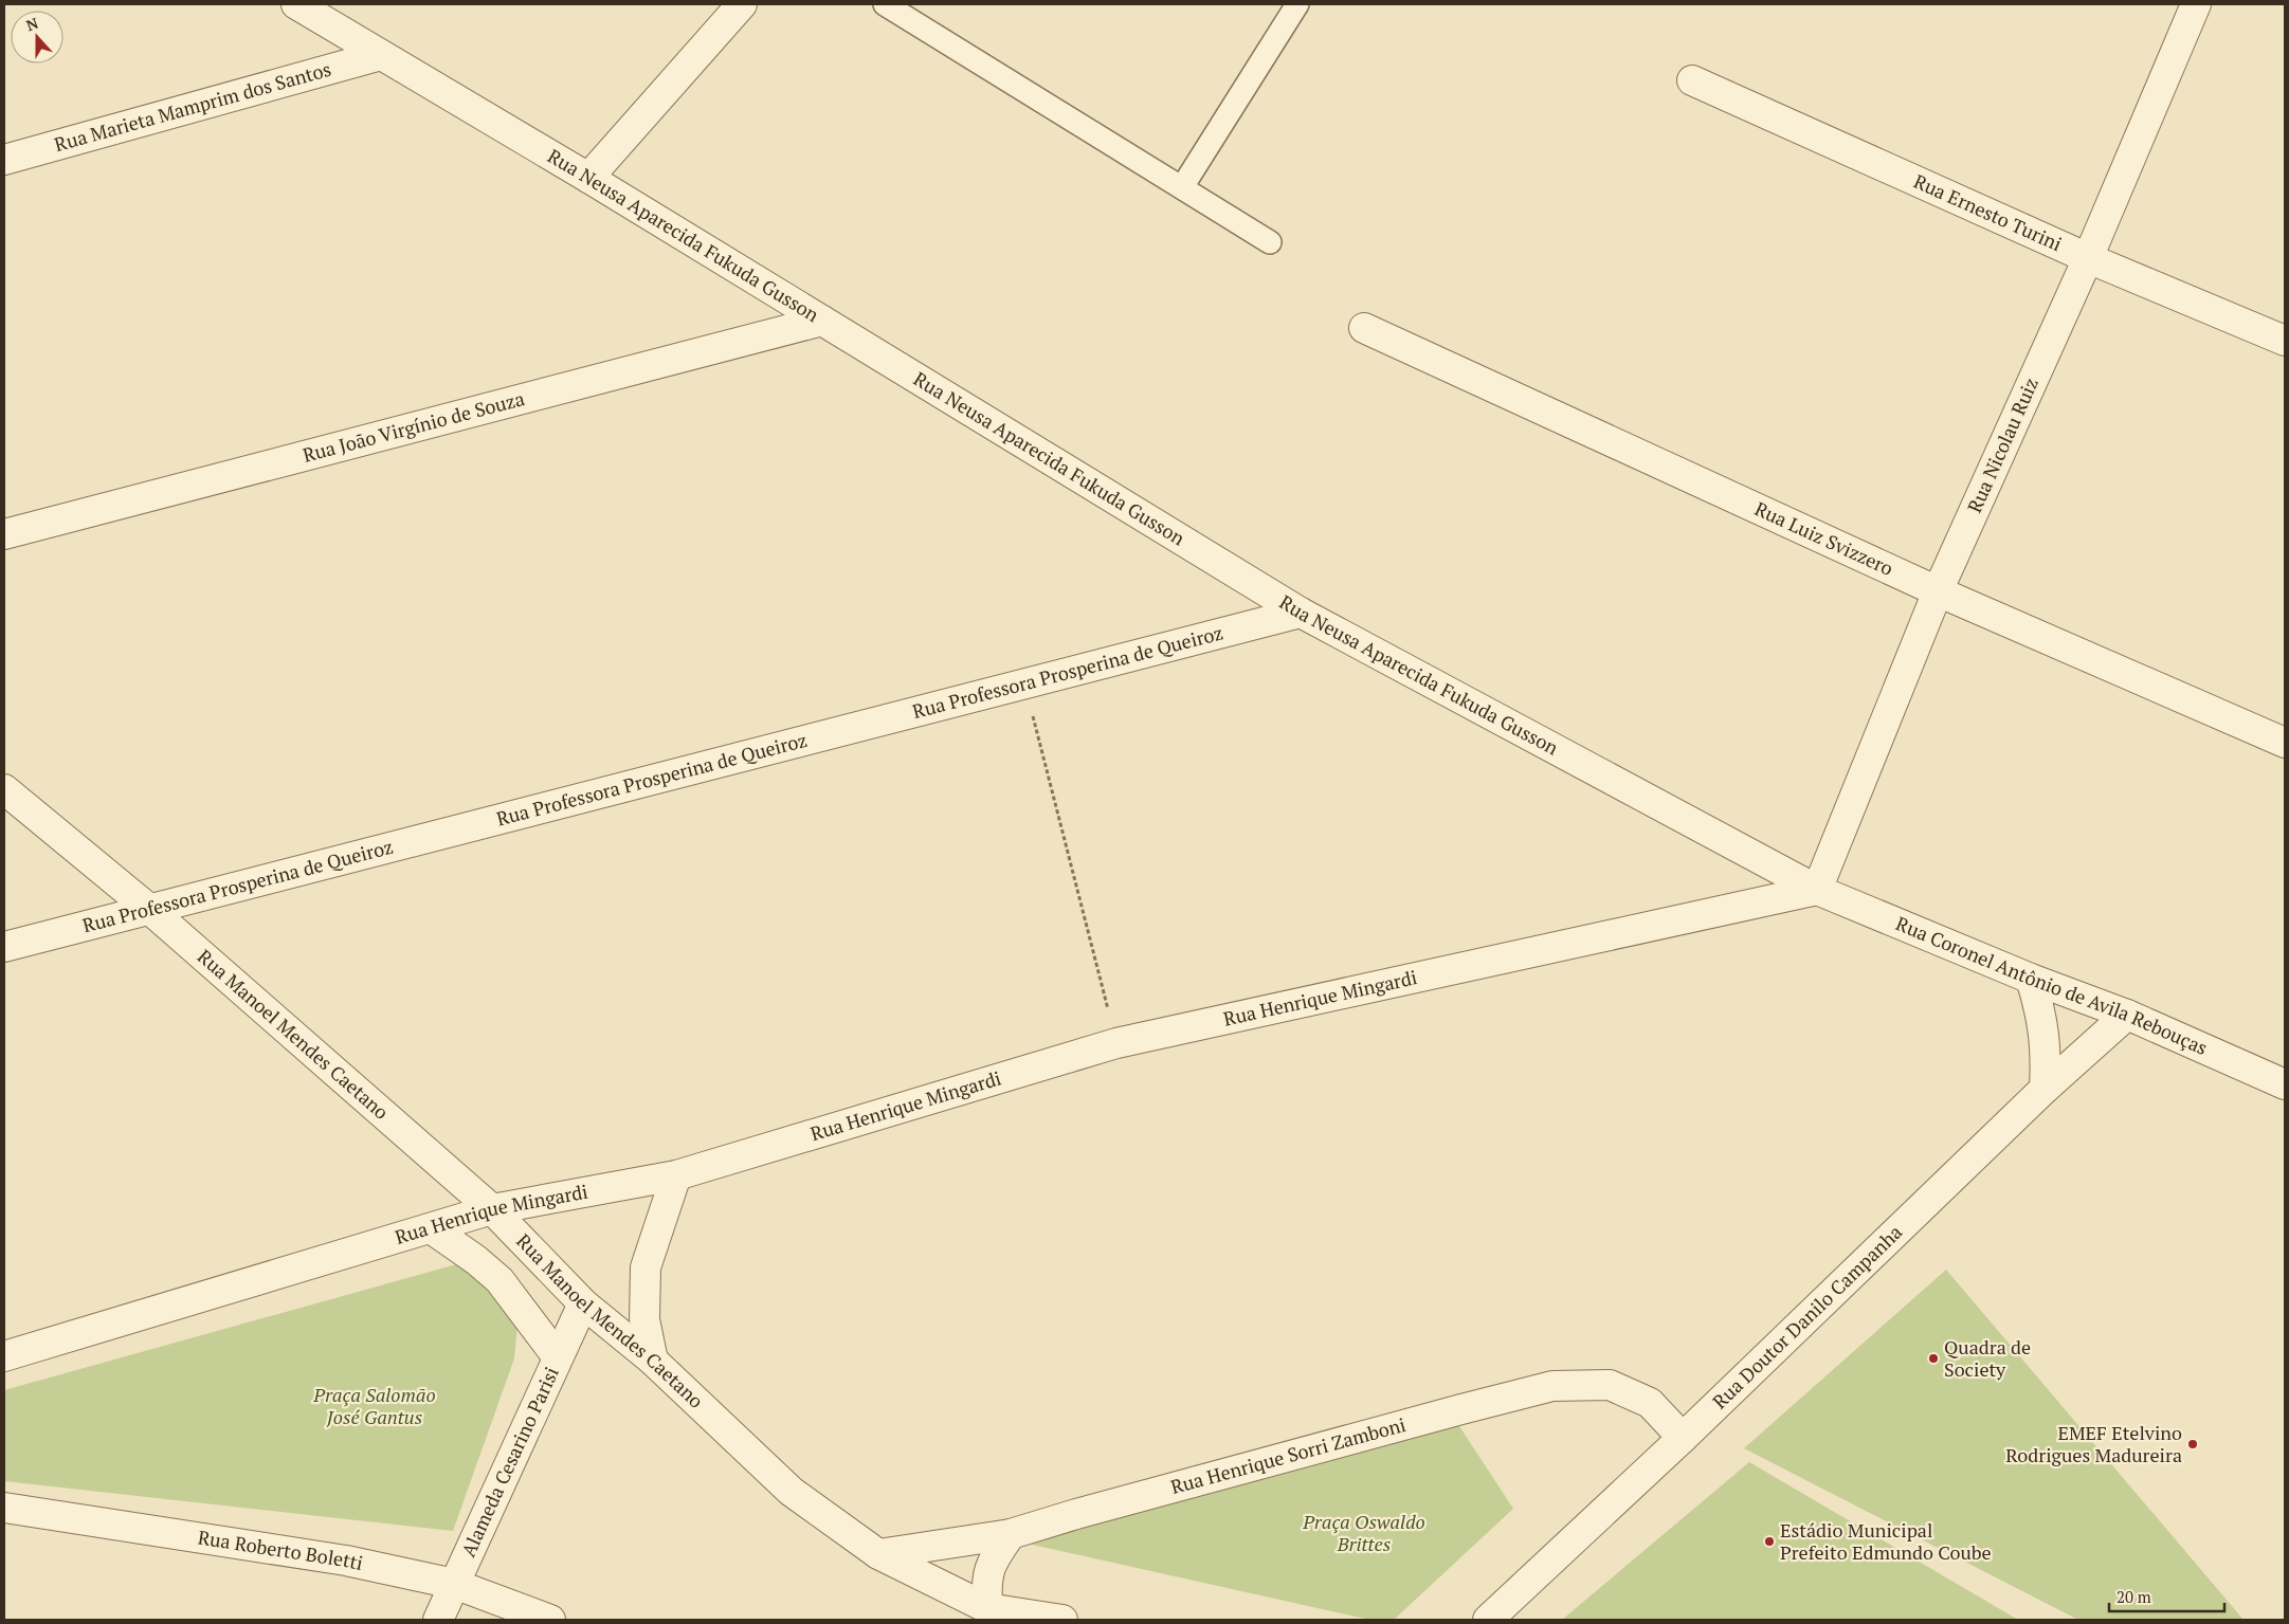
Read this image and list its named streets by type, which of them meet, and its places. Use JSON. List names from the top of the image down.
{
  "streets": {
    "street": [
      "Rua Marieta Mamprim dos Santos",
      "Rua Ernesto Turini",
      "Rua Neusa Aparecida Fukuda Gusson",
      "Rua João Virgínio de Souza",
      "Rua Nicolau Ruiz",
      "Rua Luiz Svizzero",
      "Rua Professora Prosperina de Queiroz",
      "Rua Coronel Antônio de Avila Rebouças",
      "Rua Henrique Mingardi",
      "Rua Manoel Mendes Caetano",
      "Rua Doutor Danilo Campanha",
      "Rua Henrique Sorri Zamboni",
      "Alameda Cesarino Parisi",
      "Rua Roberto Boletti"
    ]
  },
  "crossings": [
    ["Rua Marieta Mamprim dos Santos", "Rua Neusa Aparecida Fukuda Gusson"],
    ["Rua Ernesto Turini", "Rua Nicolau Ruiz"],
    ["Rua Neusa Aparecida Fukuda Gusson", "Rua João Virgínio de Souza"],
    ["Rua Neusa Aparecida Fukuda Gusson", "Rua Nicolau Ruiz"],
    ["Rua Neusa Aparecida Fukuda Gusson", "Rua Professora Prosperina de Queiroz"],
    ["Rua Neusa Aparecida Fukuda Gusson", "Rua Coronel Antônio de Avila Rebouças"],
    ["Rua Neusa Aparecida Fukuda Gusson", "Rua Henrique Mingardi"],
    ["Rua Nicolau Ruiz", "Rua Luiz Svizzero"],
    ["Rua Nicolau Ruiz", "Rua Coronel Antônio de Avila Rebouças"],
    ["Rua Nicolau Ruiz", "Rua Henrique Mingardi"],
    ["Rua Professora Prosperina de Queiroz", "Rua Manoel Mendes Caetano"],
    ["Rua Coronel Antônio de Avila Rebouças", "Rua Henrique Mingardi"],
    ["Rua Coronel Antônio de Avila Rebouças", "Rua Doutor Danilo Campanha"],
    ["Rua Henrique Mingardi", "Rua Manoel Mendes Caetano"],
    ["Rua Manoel Mendes Caetano", "Rua Henrique Sorri Zamboni"],
    ["Rua Manoel Mendes Caetano", "Alameda Cesarino Parisi"],
    ["Rua Doutor Danilo Campanha", "Rua Henrique Sorri Zamboni"],
    ["Alameda Cesarino Parisi", "Rua Roberto Boletti"]
  ],
  "parks": ["Praça Salomão José Gantus", "Praça Oswaldo Brittes"],
  "places": ["Quadra de Society", "EMEF Etelvino Rodrigues Madureira", "Estádio Municipal Prefeito Edmundo Coube"],
  "scale_bar": "20 m",
  "north": "top"
}
